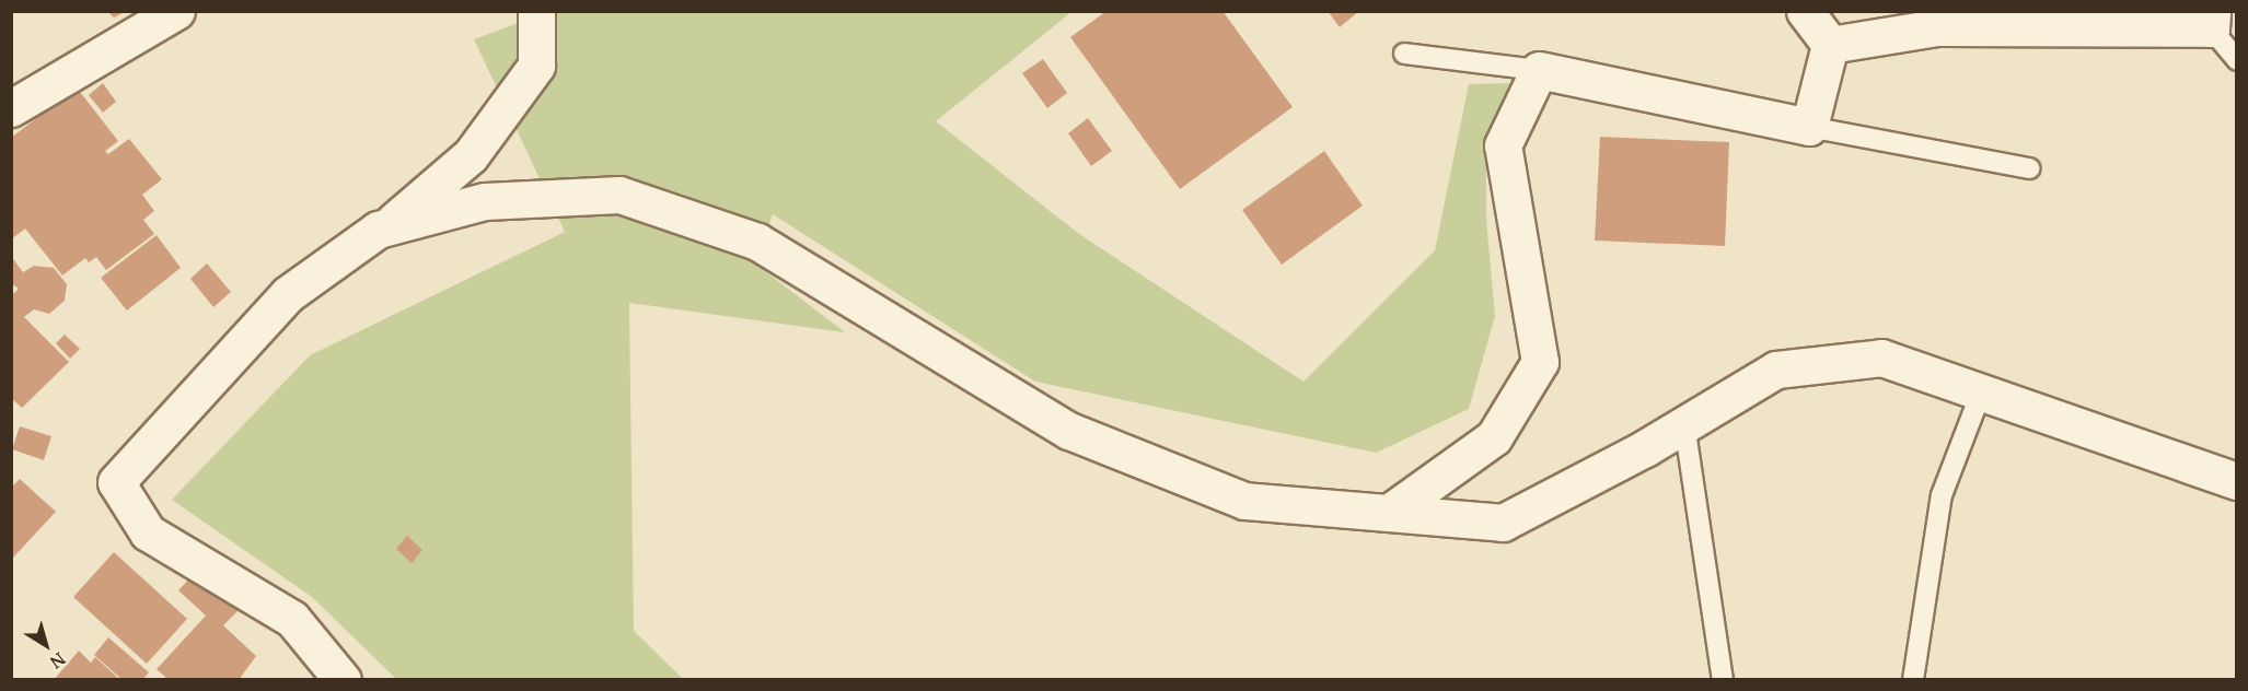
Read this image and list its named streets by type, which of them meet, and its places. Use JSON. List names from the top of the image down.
{
  "north": "bottom right"
}
